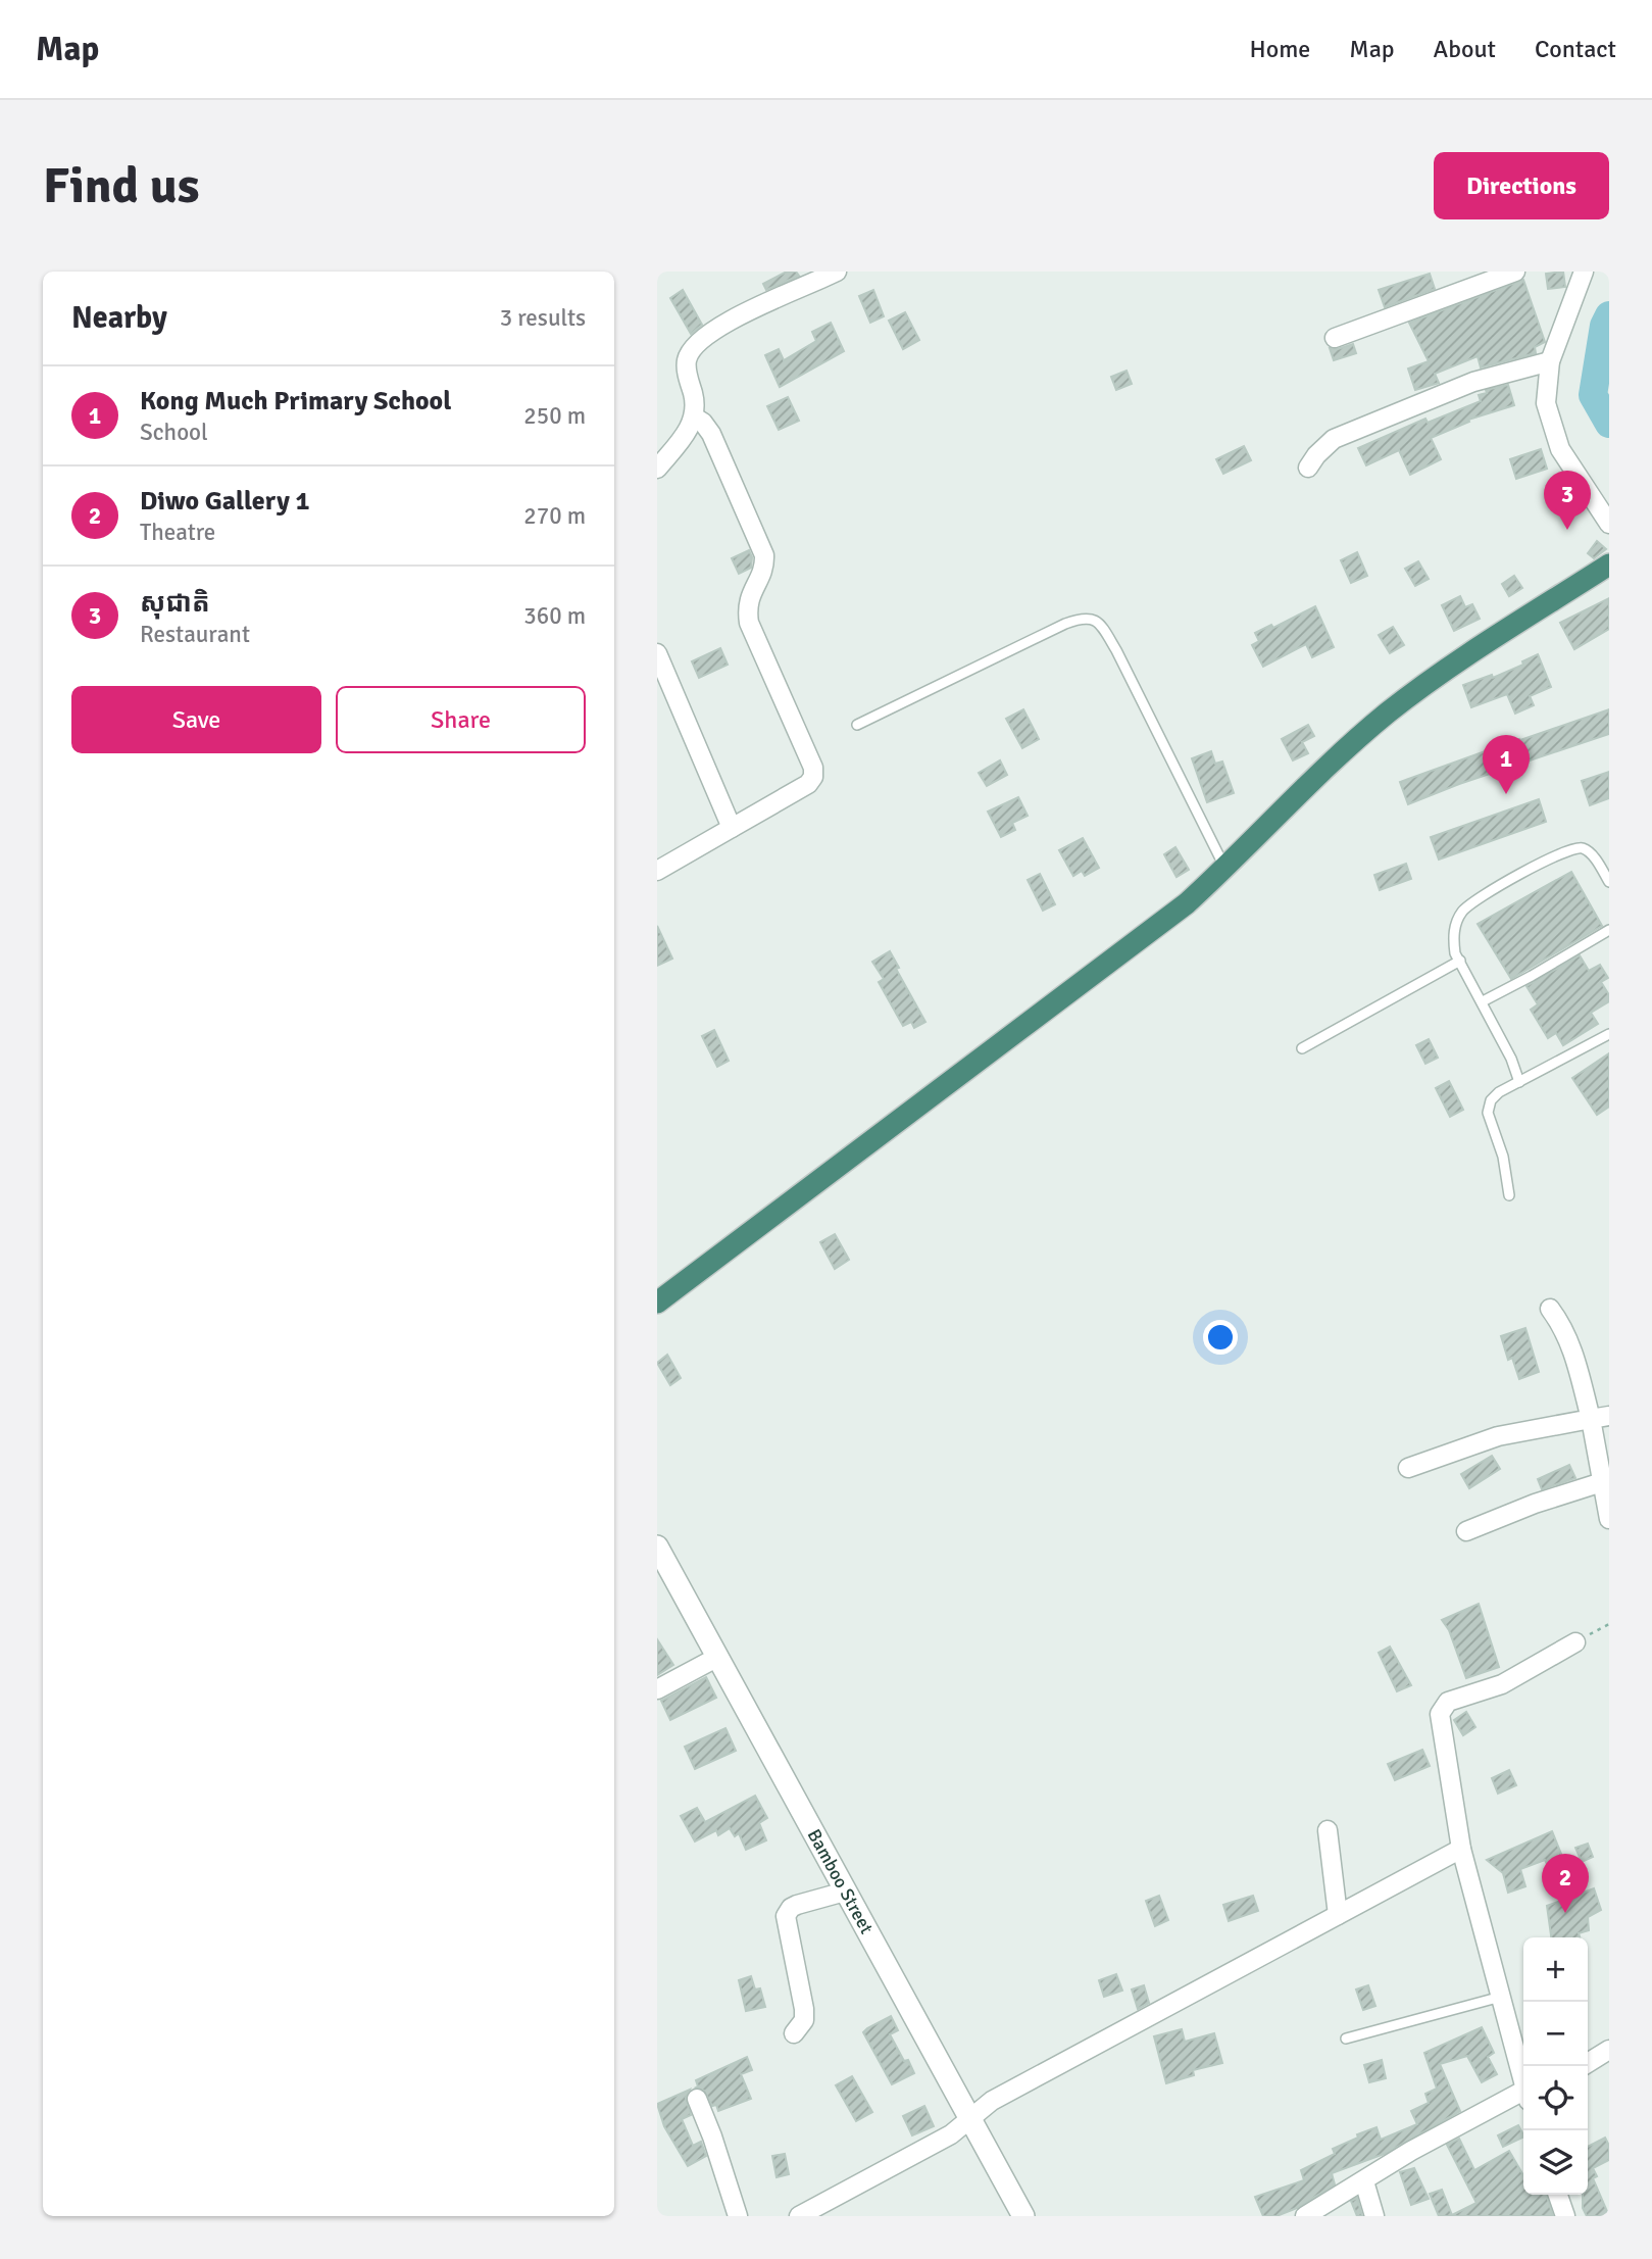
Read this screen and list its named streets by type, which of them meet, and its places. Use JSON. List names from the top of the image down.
{
  "streets": {
    "street": ["Bamboo Street"]
  },
  "page": {
    "header": "Map",
    "nav": [
      "Home",
      "Map",
      "About",
      "Contact"
    ],
    "buttons": [
      "Directions",
      ["Save", "Share"]
    ],
    "title": "Find us",
    "heading": ["Nearby", "3 results"],
    "list": [
      {
        "mark": "1",
        "name": "Kong Much Primary School",
        "note": "School",
        "value": "250 m"
      },
      {
        "mark": "2",
        "name": "Diwo Gallery 1",
        "note": "Theatre",
        "value": "270 m"
      },
      {
        "mark": "3",
        "name": "សុជាតិ",
        "note": "Restaurant",
        "value": "360 m"
      }
    ],
    "pins": ["3", "1", "2"],
    "map_buttons": ["+", "−"]
  }
}
